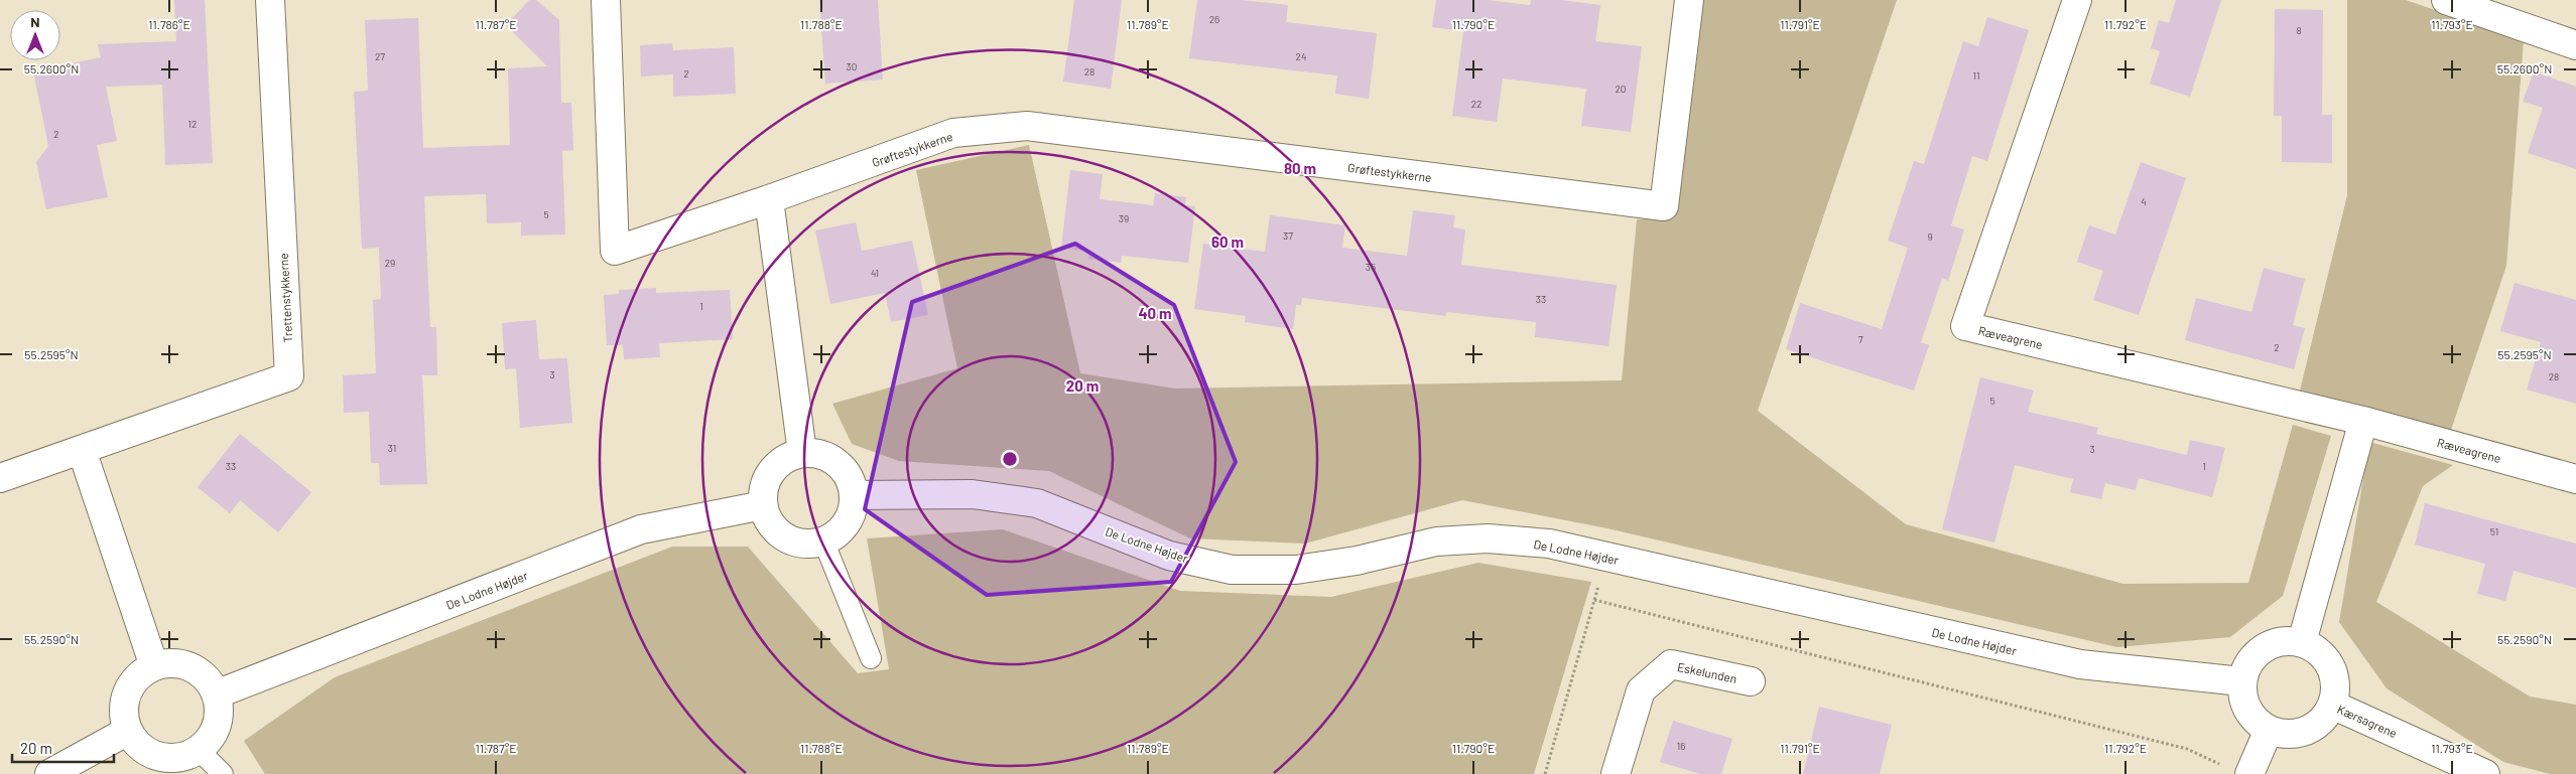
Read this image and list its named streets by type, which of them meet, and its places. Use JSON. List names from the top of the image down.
{
  "streets": {
    "street": [
      "Grøftestykkerne",
      "Trettenstykkerne",
      "Ræveagrene",
      "De Lodne Højder",
      "Eskelunden",
      "Kærsagrene"
    ]
  },
  "crossings": [
    ["De Lodne Højder", "Kærsagrene"]
  ],
  "house_numbers": [
    "26",
    "8",
    "27",
    "24",
    "30",
    "28",
    "2",
    "11",
    "20",
    "22",
    "12",
    "2",
    "4",
    "5",
    "39",
    "37",
    "9",
    "29",
    "35",
    "41",
    "33",
    "1",
    "7",
    "2",
    "3",
    "28",
    "5",
    "31",
    "3",
    "33",
    "1",
    "51",
    "16"
  ],
  "scale_bar": "20 m",
  "north": "top",
  "coordinates": [
    "11.786°E",
    "11.787°E",
    "11.788°E",
    "11.789°E",
    "11.790°E",
    "11.791°E",
    "11.792°E",
    "11.793°E",
    "55.2600°N",
    "55.2595°N",
    "55.2590°N"
  ],
  "rings": [
    "80 m",
    "60 m",
    "40 m",
    "20 m"
  ]
}
